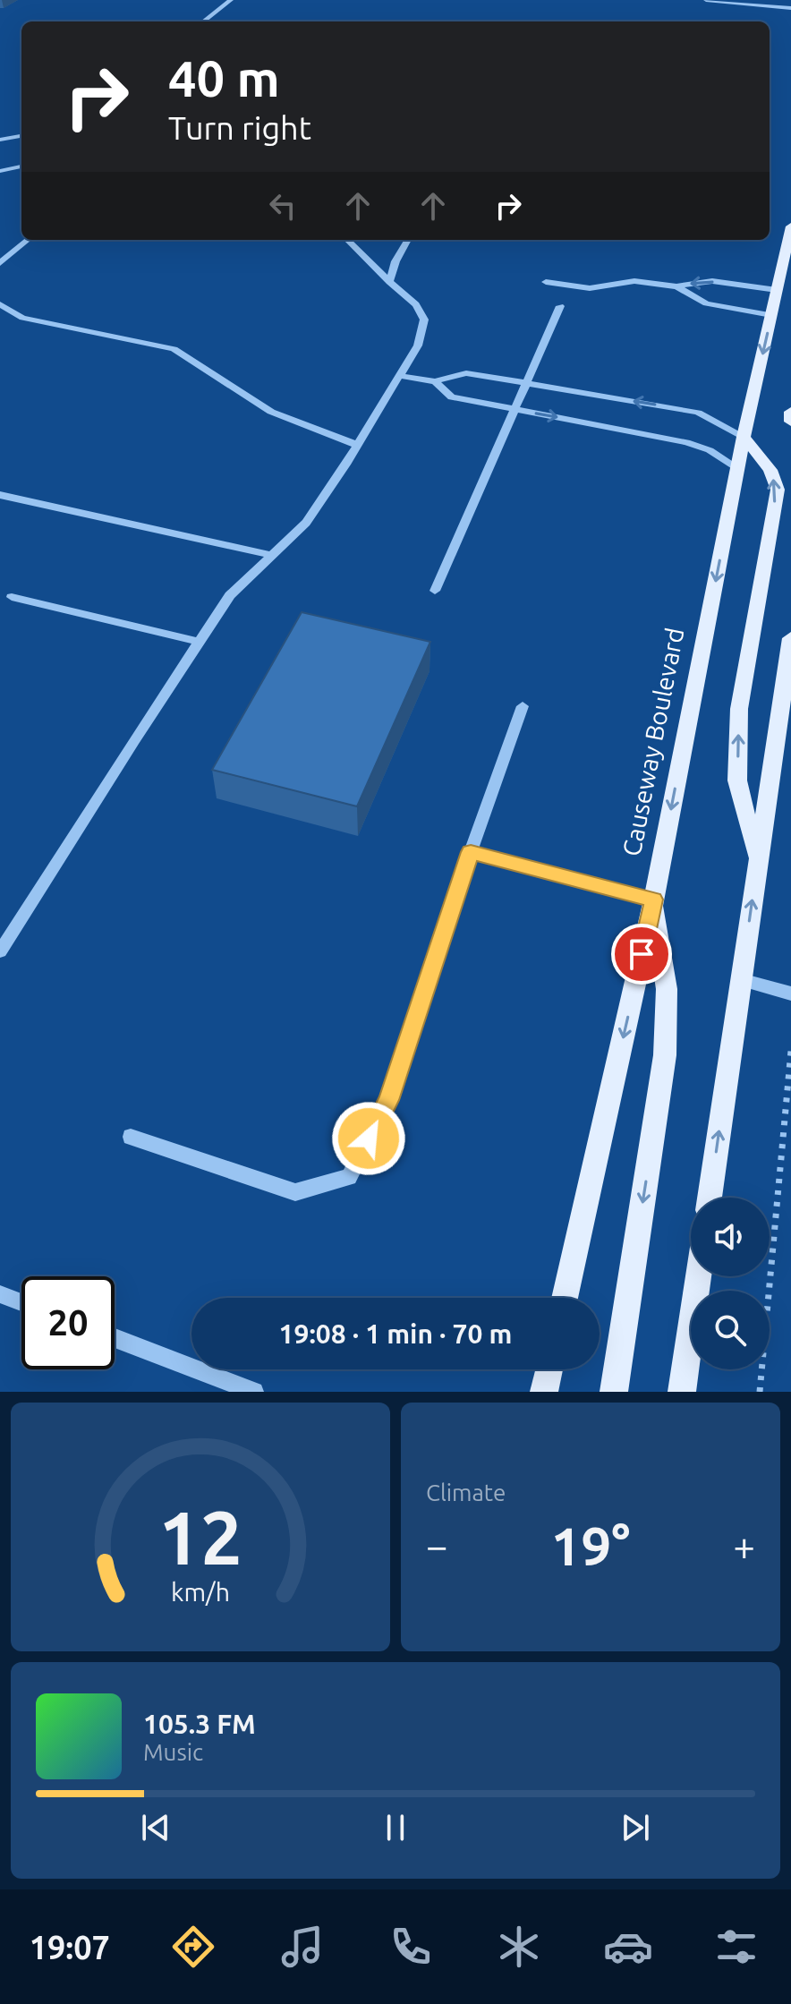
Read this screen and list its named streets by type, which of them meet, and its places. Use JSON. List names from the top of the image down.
{
  "streets": {
    "main road": ["Causeway Boulevard"]
  },
  "page": {
    "turn": ["40 m", "Turn right"],
    "limit": "20",
    "trip": "19:08 · 1 min · 70 m",
    "tile": "Climate",
    "heat": ["−", "19°", "+"],
    "song": ["105.3 FM", "Music"],
    "tabs": "19:07",
    "gauge": ["12", "km/h"]
  }
}
